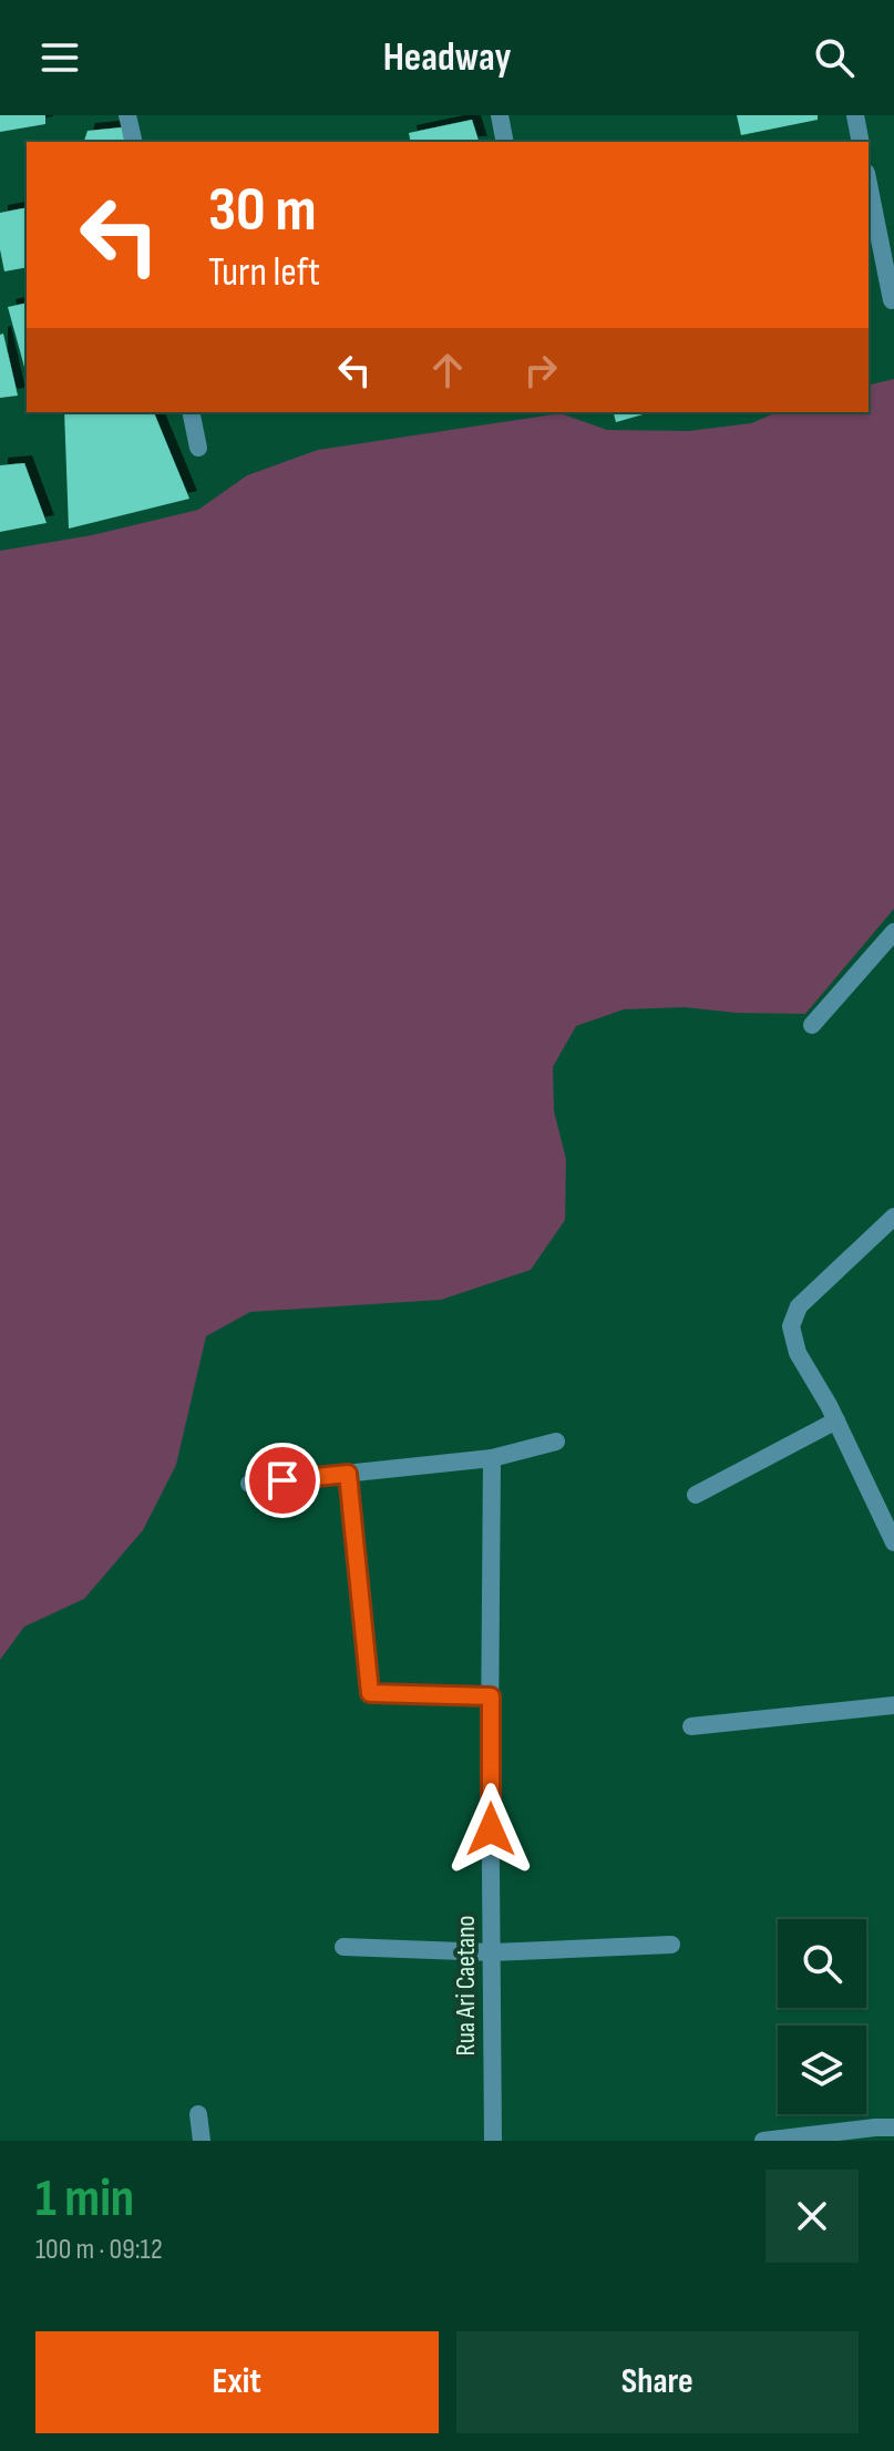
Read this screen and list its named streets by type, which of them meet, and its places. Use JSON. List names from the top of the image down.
{
  "streets": {
    "street": ["Rua Ari Caetano"]
  },
  "page": {
    "header": "Headway",
    "turn": ["30 m", "Turn left"],
    "heading": ["1 min", "100 m · 09:12"],
    "buttons": ["Exit", "Share"]
  }
}
